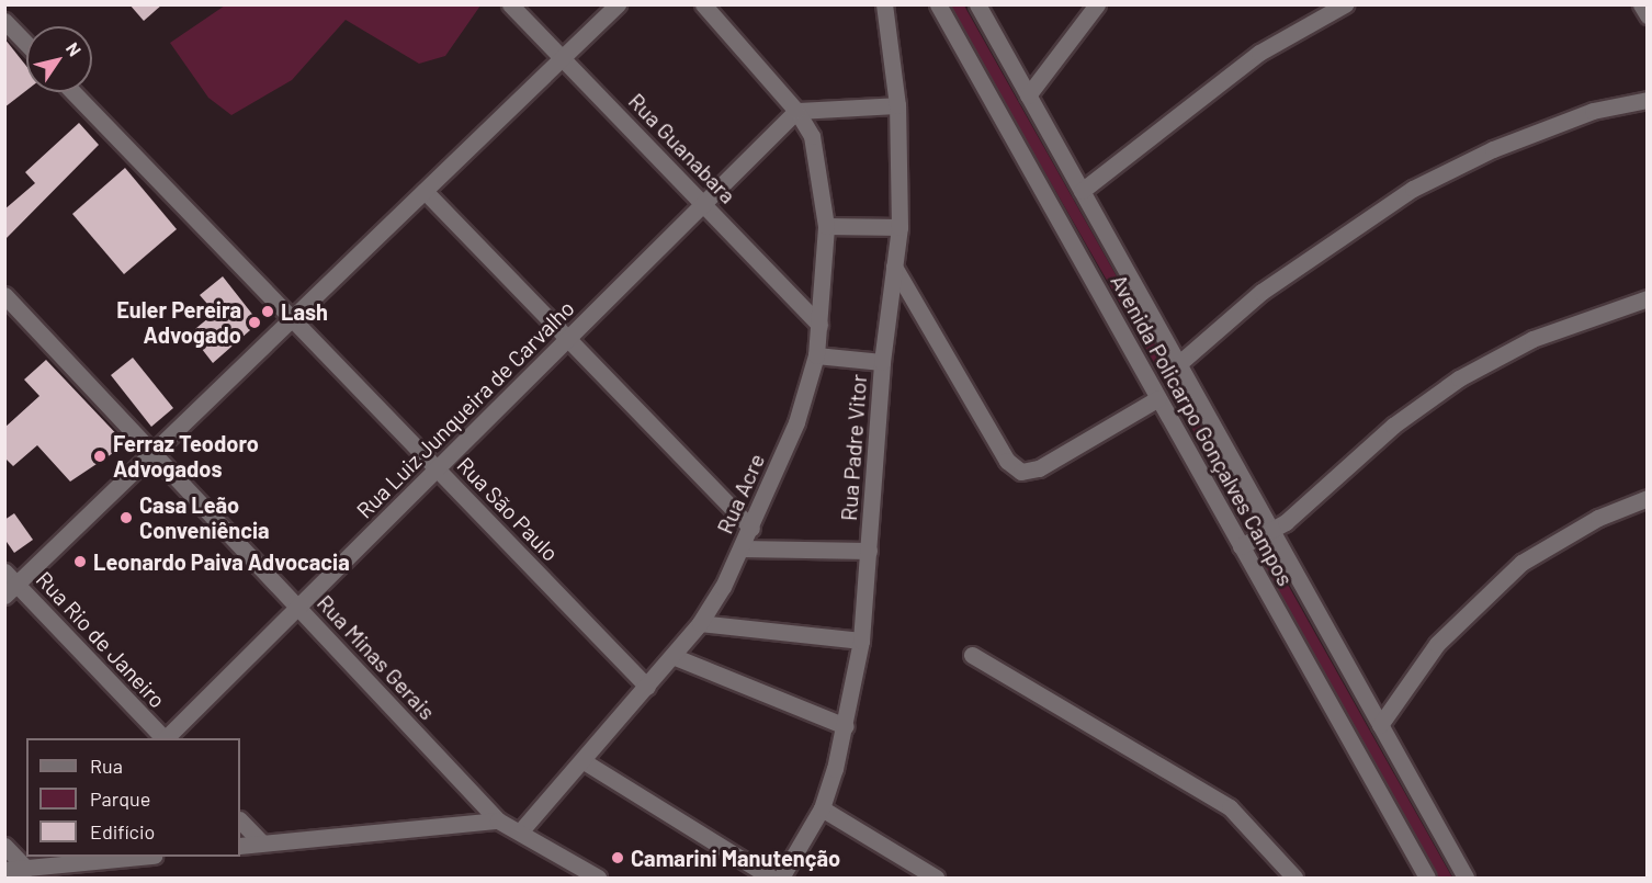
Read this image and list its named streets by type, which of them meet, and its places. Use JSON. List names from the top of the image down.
{
  "streets": {
    "street": [
      "Rua Guanabara",
      "Rua Luiz Junqueira de Carvalho",
      "Avenida Policarpo Gonçalves Campos",
      "Rua Padre Vitor",
      "Rua Acre",
      "Rua São Paulo",
      "Rua Rio de Janeiro",
      "Rua Minas Gerais"
    ]
  },
  "crossings": [
    ["Rua Guanabara", "Rua Luiz Junqueira de Carvalho"],
    ["Rua Guanabara", "Rua Acre"],
    ["Rua Luiz Junqueira de Carvalho", "Rua Acre"],
    ["Rua Luiz Junqueira de Carvalho", "Rua São Paulo"],
    ["Rua Luiz Junqueira de Carvalho", "Rua Minas Gerais"],
    ["Rua Acre", "Rua São Paulo"]
  ],
  "places": [
    "Lash",
    "Euler Pereira Advogado",
    "Ferraz Teodoro Advogados",
    "Casa Leão Conveniência",
    "Leonardo Paiva Advocacia",
    "Camarini Manutenção"
  ],
  "legend": ["Rua", "Parque", "Edifício"],
  "north": "top right"
}
